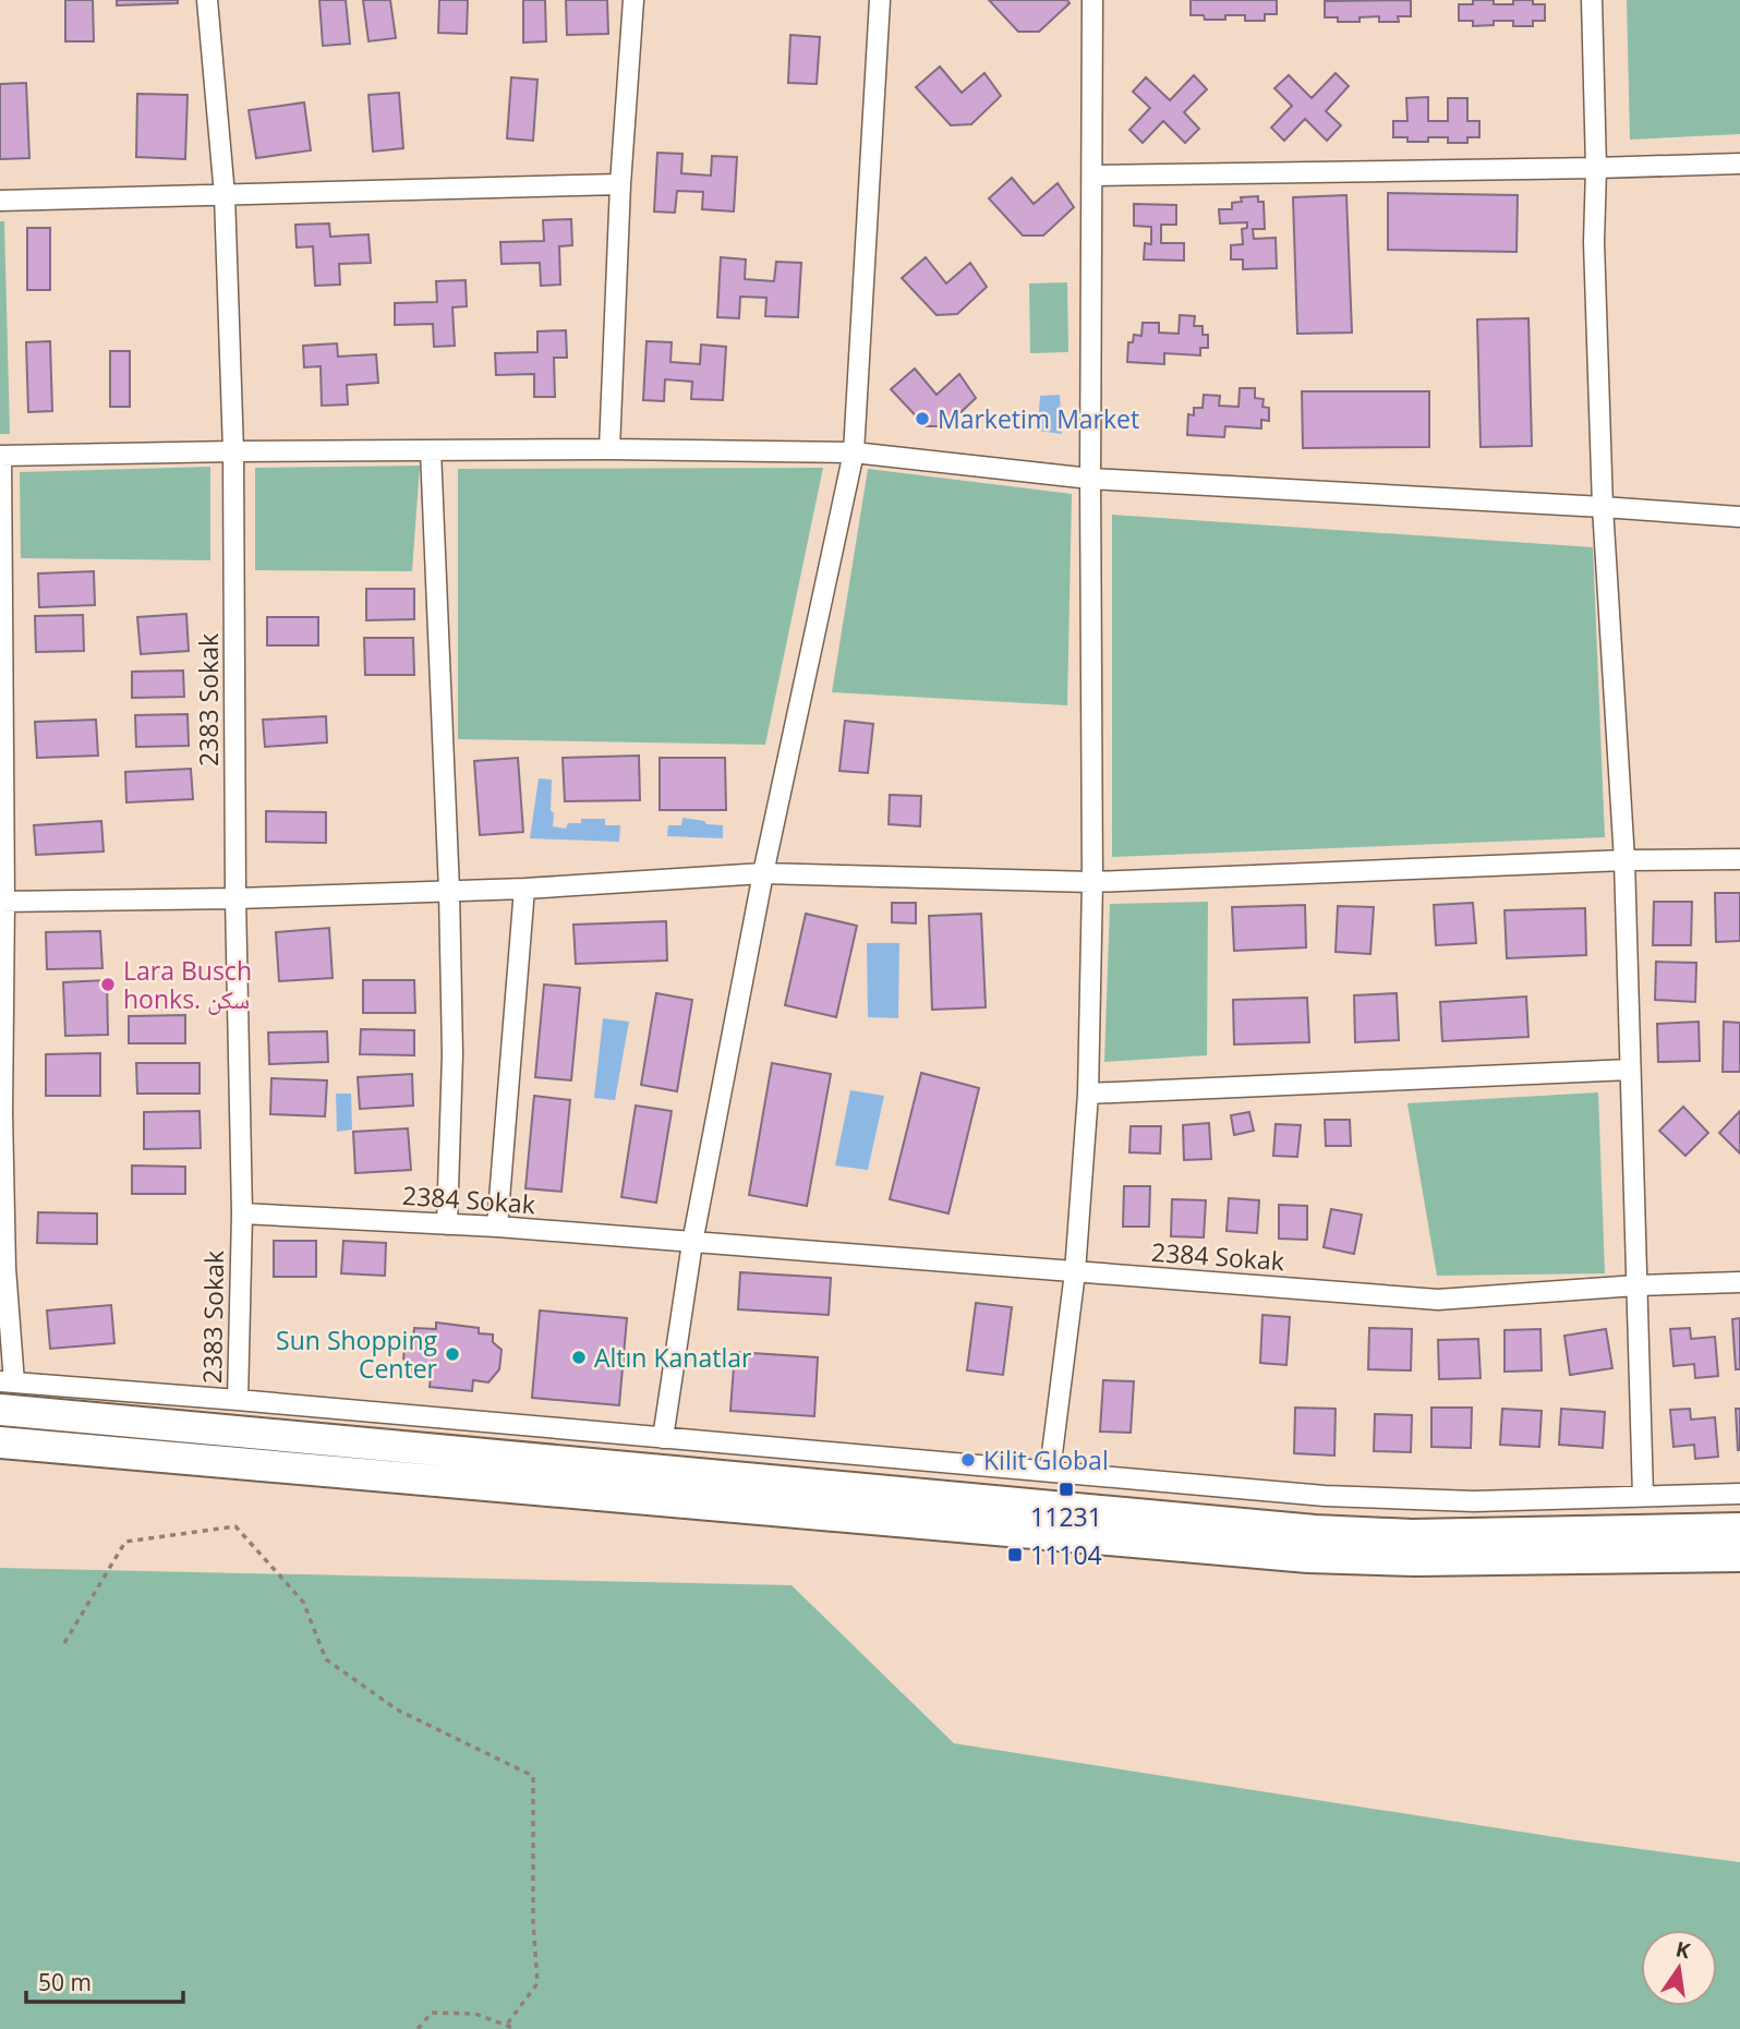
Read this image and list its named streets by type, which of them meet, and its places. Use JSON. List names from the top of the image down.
{
  "streets": {
    "street": ["2383 Sokak", "2384 Sokak"]
  },
  "crossings": [
    ["2383 Sokak", "2384 Sokak"]
  ],
  "places": {
    "other": [
      "Marketim Market",
      "Lara Busch honks. سكن",
      "Sun Shopping Center",
      "Altın Kanatlar",
      "Kilit Global"
    ],
    "transit": ["11231", "11104"]
  },
  "scale_bar": "50 m",
  "north": "top"
}
